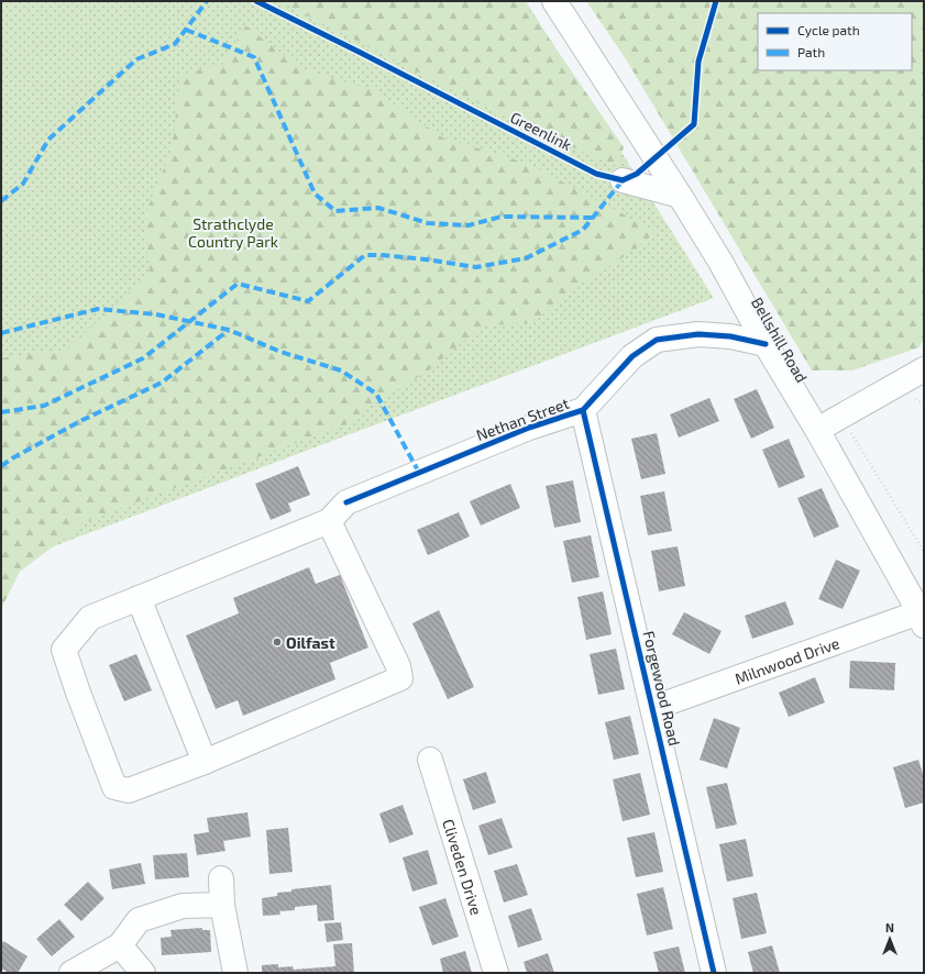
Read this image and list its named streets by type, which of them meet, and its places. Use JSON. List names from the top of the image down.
{
  "streets": {
    "street": [
      "Bellshill Road",
      "Nethan Street",
      "Milnwood Drive",
      "Forgewood Road",
      "Cliveden Drive"
    ],
    "cycle path": ["Greenlink"]
  },
  "crossings": [
    ["Bellshill Road", "Nethan Street"],
    ["Bellshill Road", "Milnwood Drive"],
    ["Nethan Street", "Forgewood Road"],
    ["Milnwood Drive", "Forgewood Road"]
  ],
  "parks": ["Strathclyde Country Park"],
  "places": ["Oilfast"],
  "legend": ["Cycle path", "Path"],
  "north": "top"
}
